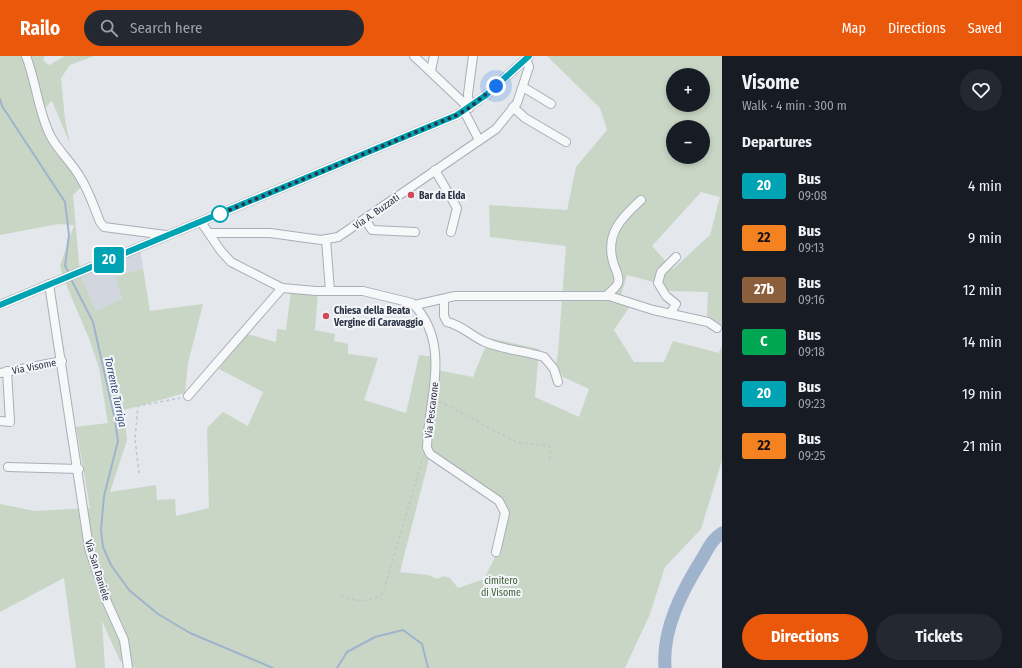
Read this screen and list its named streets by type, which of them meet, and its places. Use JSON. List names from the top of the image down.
{
  "streets": {
    "street": [
      "Via A. Buzzati",
      "Via Visome",
      "Via Pescarone",
      "Via San Daniele"
    ]
  },
  "crossings": [
    ["Via Visome", "Via San Daniele"]
  ],
  "water": ["Torrente Turriga"],
  "parks": ["cimitero di Visome"],
  "places": ["Bar da Elda", "Chiesa della Beata Vergine di Caravaggio"],
  "lines": ["bus line 20"],
  "page": {
    "header": "Railo",
    "search": "Search here",
    "nav": ["Map", "Directions", "Saved"],
    "on_map": "20",
    "heading": [
      ["Visome", "Walk · 4 min · 300 m"],
      "Departures"
    ],
    "map_buttons": ["+", "−"],
    "list": [
      {
        "mark": "20",
        "name": "Bus",
        "note": "09:08",
        "value": "4 min"
      },
      {
        "mark": "22",
        "name": "Bus",
        "note": "09:13",
        "value": "9 min"
      },
      {
        "mark": "27b",
        "name": "Bus",
        "note": "09:16",
        "value": "12 min"
      },
      {
        "mark": "C",
        "name": "Bus",
        "note": "09:18",
        "value": "14 min"
      },
      {
        "mark": "20",
        "name": "Bus",
        "note": "09:23",
        "value": "19 min"
      },
      {
        "mark": "22",
        "name": "Bus",
        "note": "09:25",
        "value": "21 min"
      }
    ],
    "buttons": ["Directions", "Tickets"]
  }
}
